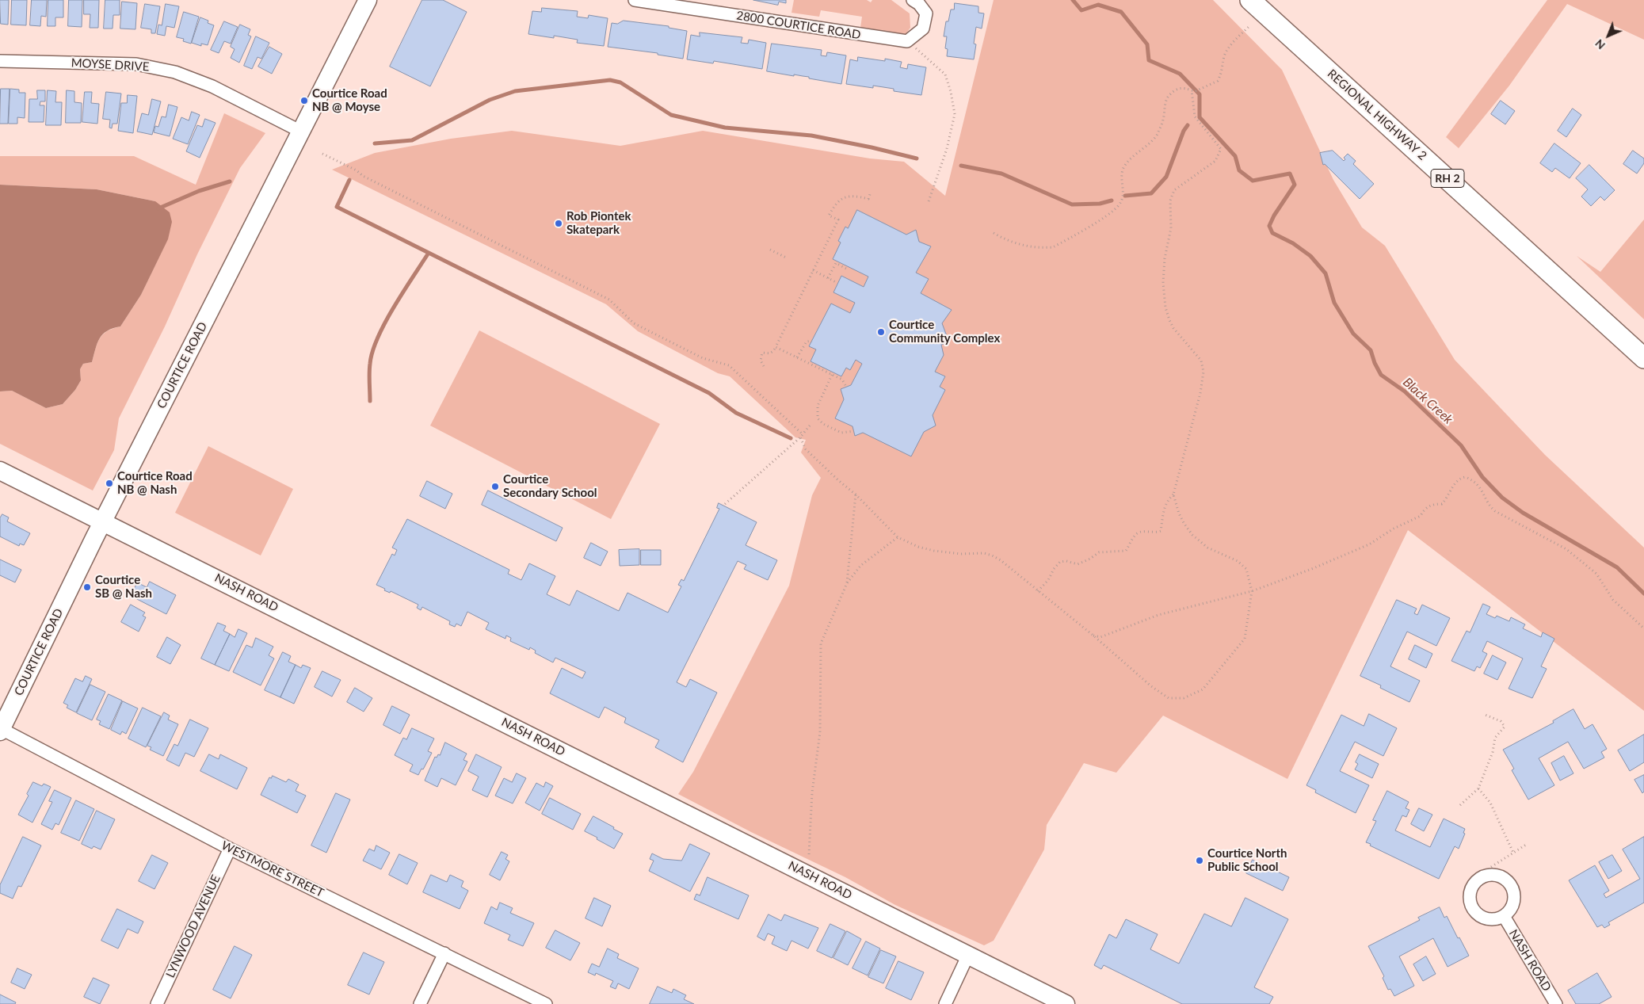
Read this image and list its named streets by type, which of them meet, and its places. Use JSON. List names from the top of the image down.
{
  "streets": {
    "main road": ["REGIONAL HIGHWAY 2", "RH 2"],
    "street": [
      "2800 COURTICE ROAD",
      "MOYSE DRIVE",
      "COURTICE ROAD",
      "NASH ROAD",
      "WESTMORE STREET",
      "LYNWOOD AVENUE"
    ]
  },
  "crossings": [
    ["MOYSE DRIVE", "COURTICE ROAD"],
    ["COURTICE ROAD", "NASH ROAD"],
    ["COURTICE ROAD", "WESTMORE STREET"],
    ["WESTMORE STREET", "LYNWOOD AVENUE"]
  ],
  "water": ["Black Creek"],
  "places": [
    "Courtice Road NB @ Moyse",
    "Rob Piontek Skatepark",
    "Courtice Community Complex",
    "Courtice Road NB @ Nash",
    "Courtice Secondary School",
    "Courtice SB @ Nash",
    "Courtice North Public School"
  ],
  "north": "bottom left"
}
